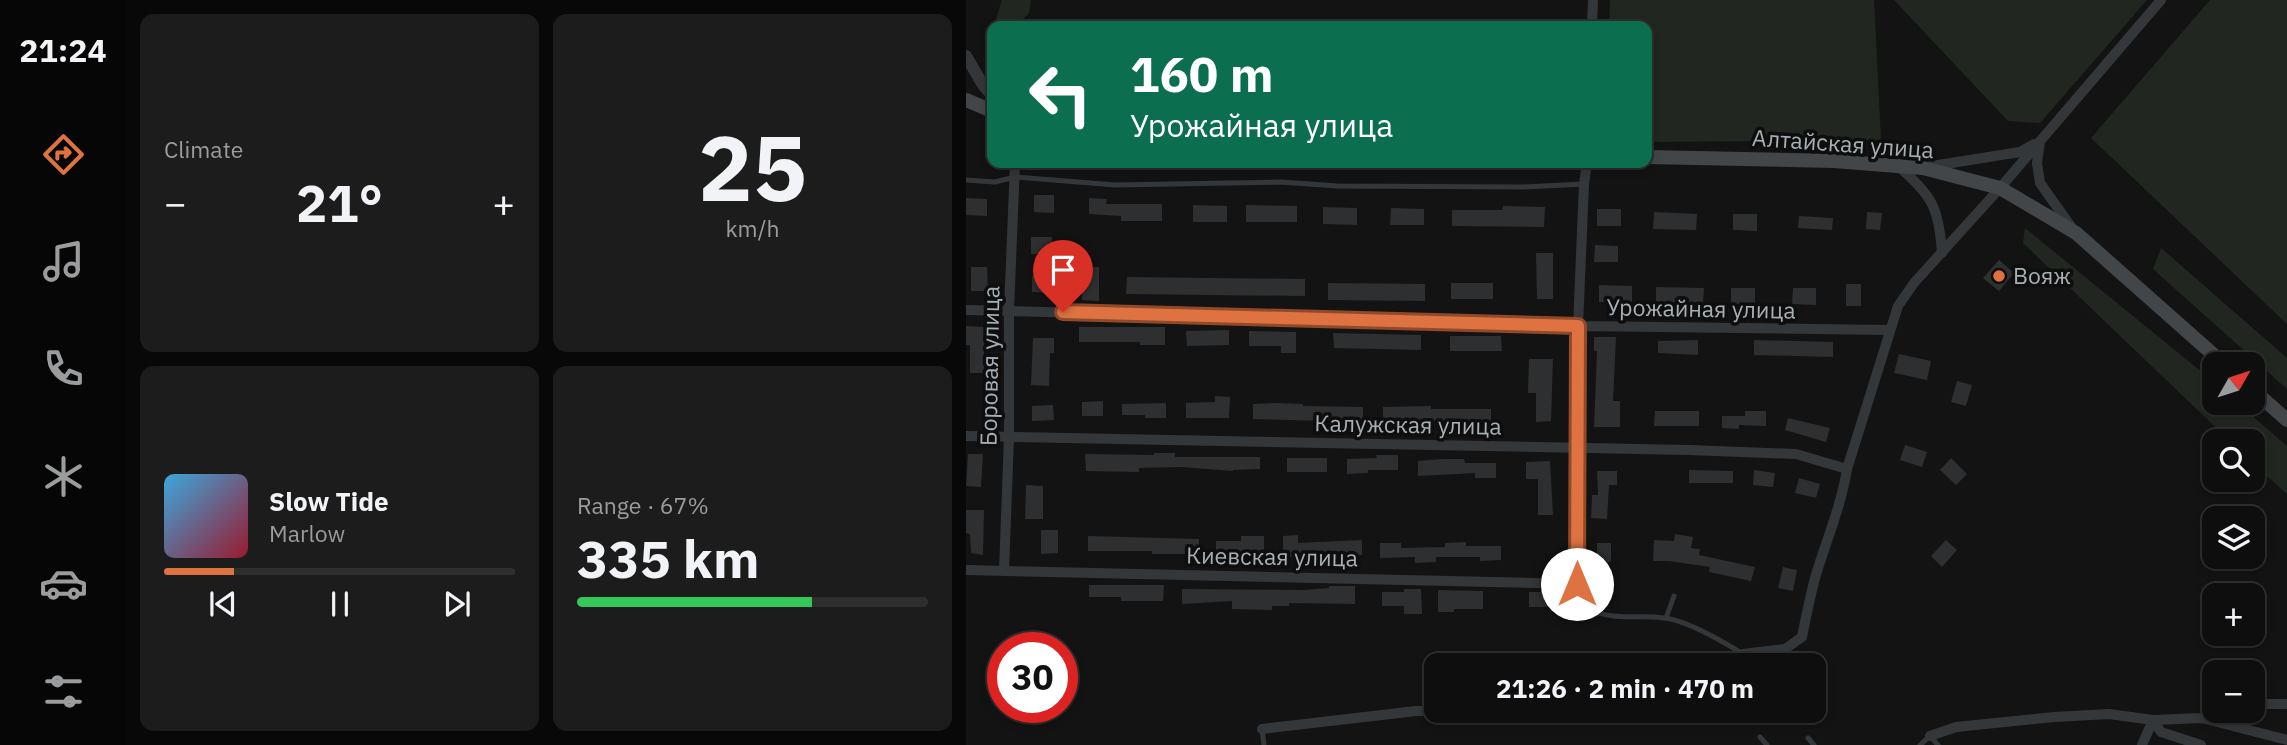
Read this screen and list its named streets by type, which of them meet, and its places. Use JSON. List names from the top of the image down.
{
  "streets": {
    "main road": ["Алтайская улица"],
    "street": [
      "Урожайная улица",
      "Боровая улица",
      "Калужская улица",
      "Киевская улица"
    ]
  },
  "crossings": [
    ["Урожайная улица", "Боровая улица"],
    ["Боровая улица", "Калужская улица"],
    ["Боровая улица", "Киевская улица"]
  ],
  "places": ["Вояж"],
  "north": "top right",
  "page": {
    "tabs": "21:24",
    "tile": [
      "Climate",
      ["25", "km/h"],
      ["Range · 67%", "335 km"]
    ],
    "turn": ["160 m", "Урожайная улица"],
    "heat": ["−", "21°", "+"],
    "map_buttons": ["+", "−"],
    "song": ["Slow Tide", "Marlow"],
    "limit": "30",
    "trip": "21:26 · 2 min · 470 m"
  }
}
